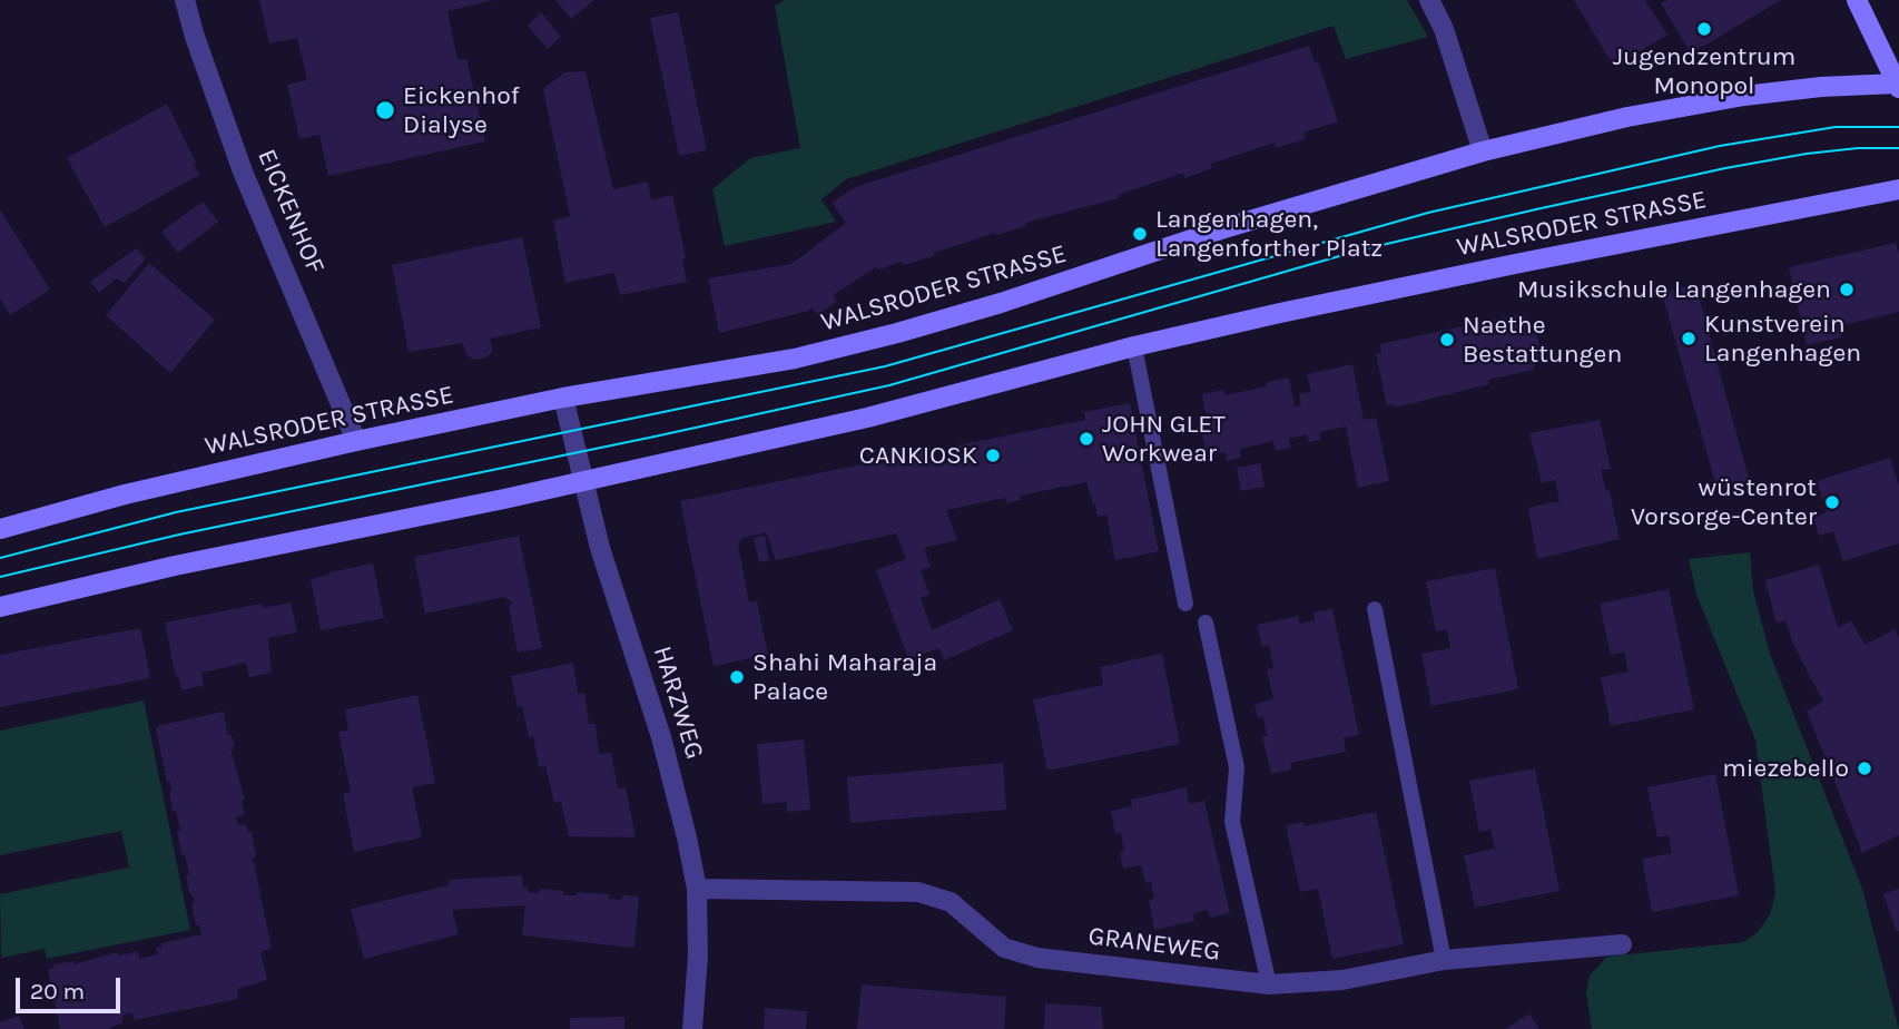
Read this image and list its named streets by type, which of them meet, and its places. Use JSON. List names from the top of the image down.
{
  "streets": {
    "main road": ["WALSRODER STRASSE"],
    "street": ["EICKENHOF", "HARZWEG", "GRANEWEG"]
  },
  "crossings": [
    ["EICKENHOF", "WALSRODER STRASSE"],
    ["WALSRODER STRASSE", "HARZWEG"],
    ["HARZWEG", "GRANEWEG"]
  ],
  "places": [
    "Jugendzentrum Monopol",
    "Eickenhof Dialyse",
    "Langenhagen, Langenforther Platz",
    "Musikschule Langenhagen",
    "Kunstverein Langenhagen",
    "Naethe Bestattungen",
    "JOHN GLET Workwear",
    "CANKIOSK",
    "wüstenrot Vorsorge-Center",
    "Shahi Maharaja Palace",
    "miezebello"
  ],
  "scale_bar": "20 m"
}
